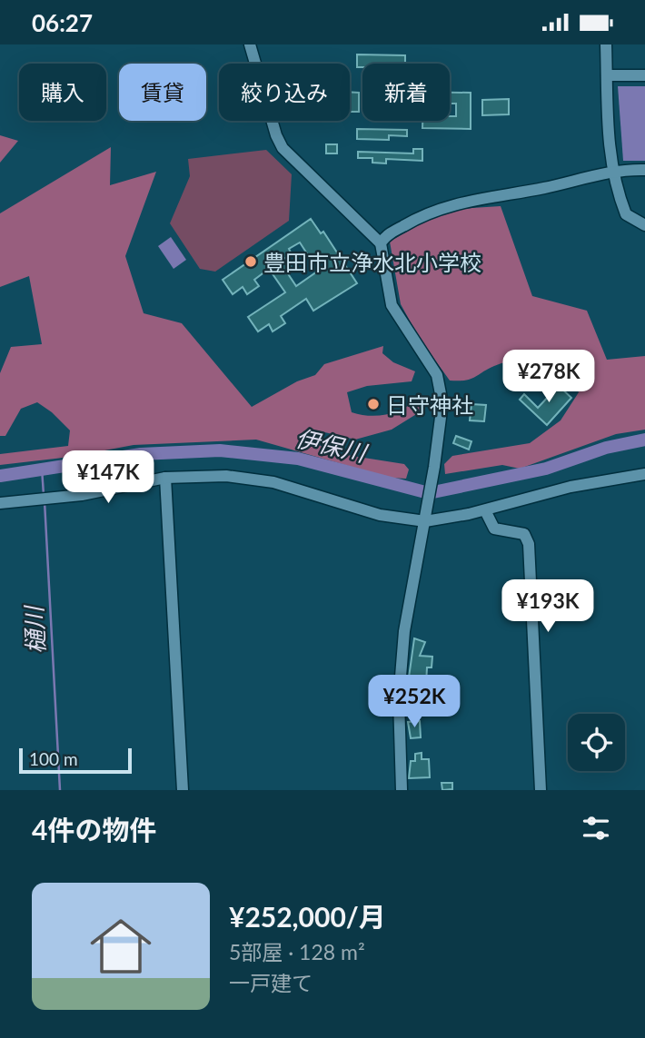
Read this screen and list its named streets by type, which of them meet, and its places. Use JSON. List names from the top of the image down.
{
  "water": ["伊保川", "樋川"],
  "places": ["豊田市立浄水北小学校", "日守神社"],
  "scale_bar": "100 m",
  "page": {
    "status": "06:27",
    "chip": [
      "購入",
      "賃貸",
      "絞り込み",
      "新着"
    ],
    "price": [
      "¥278K",
      "¥147K",
      "¥193K",
      "¥252K"
    ],
    "scale": "100 m",
    "heading": "4件の物件",
    "list": [
      {
        "name": "¥252,000/月",
        "note": "5部屋 · 128 m² · 一戸建て"
      }
    ]
  }
}
